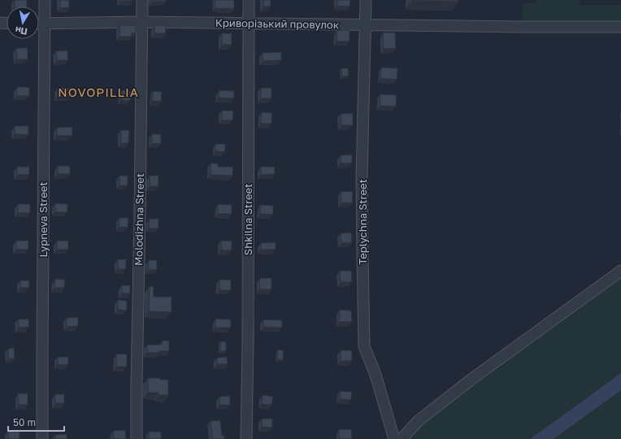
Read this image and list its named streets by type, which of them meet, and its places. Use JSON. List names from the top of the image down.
{
  "streets": {
    "street": [
      "Криворізький провулок",
      "Lypneva Street",
      "Molodizhna Street",
      "Shkilna Street",
      "Teplychna Street"
    ]
  },
  "crossings": [
    ["Криворізький провулок", "Lypneva Street"],
    ["Криворізький провулок", "Molodizhna Street"],
    ["Криворізький провулок", "Shkilna Street"],
    ["Криворізький провулок", "Teplychna Street"]
  ],
  "districts": ["NOVOPILLIA"],
  "scale_bar": "50 m",
  "north": "bottom"
}
